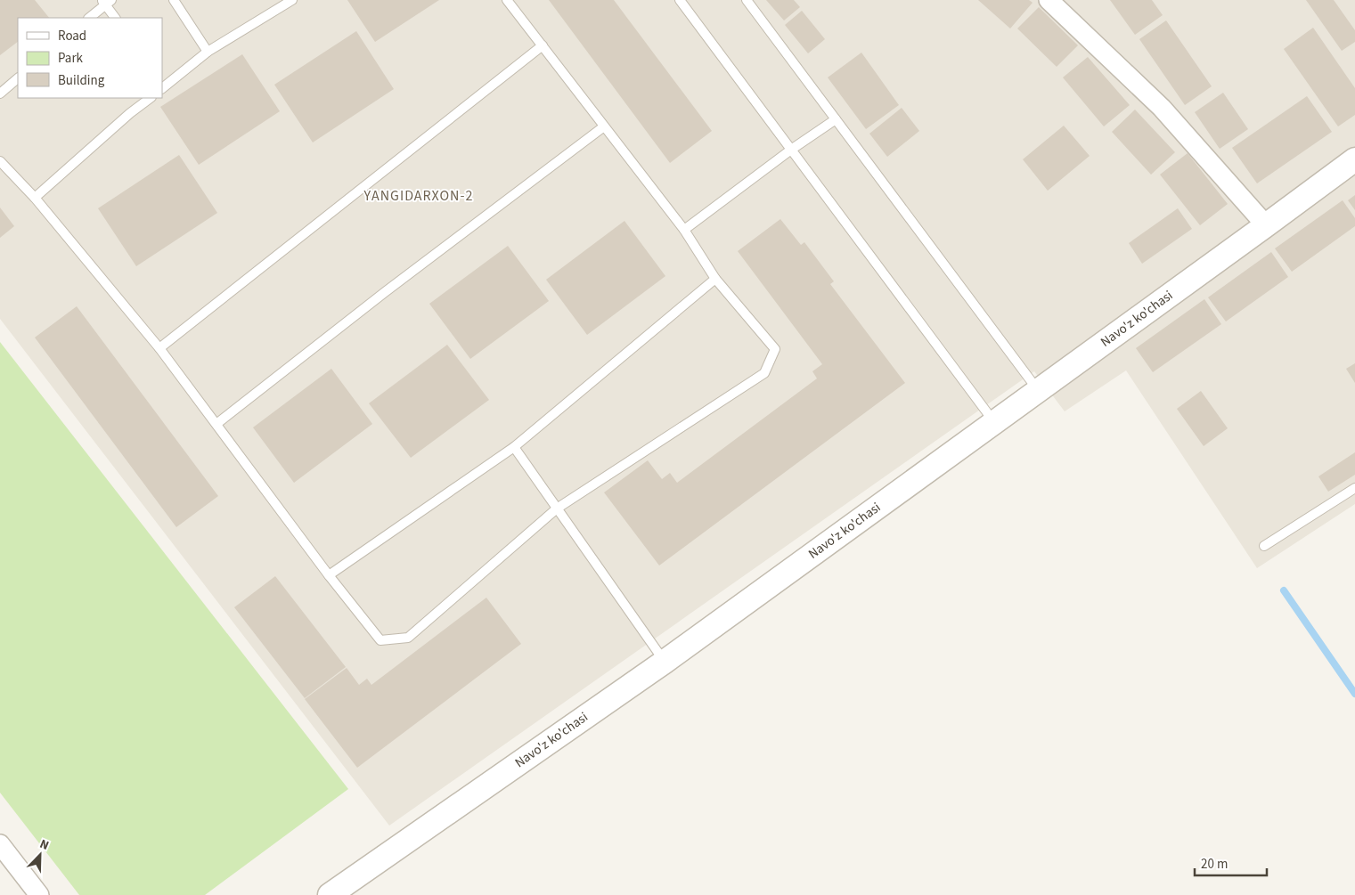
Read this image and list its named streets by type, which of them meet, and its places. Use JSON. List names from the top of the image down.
{
  "streets": {
    "street": ["Navo'z ko'chasi"]
  },
  "districts": ["YANGIDARXON-2"],
  "legend": ["Road", "Park", "Building"],
  "scale_bar": "20 m",
  "north": "top right"
}
